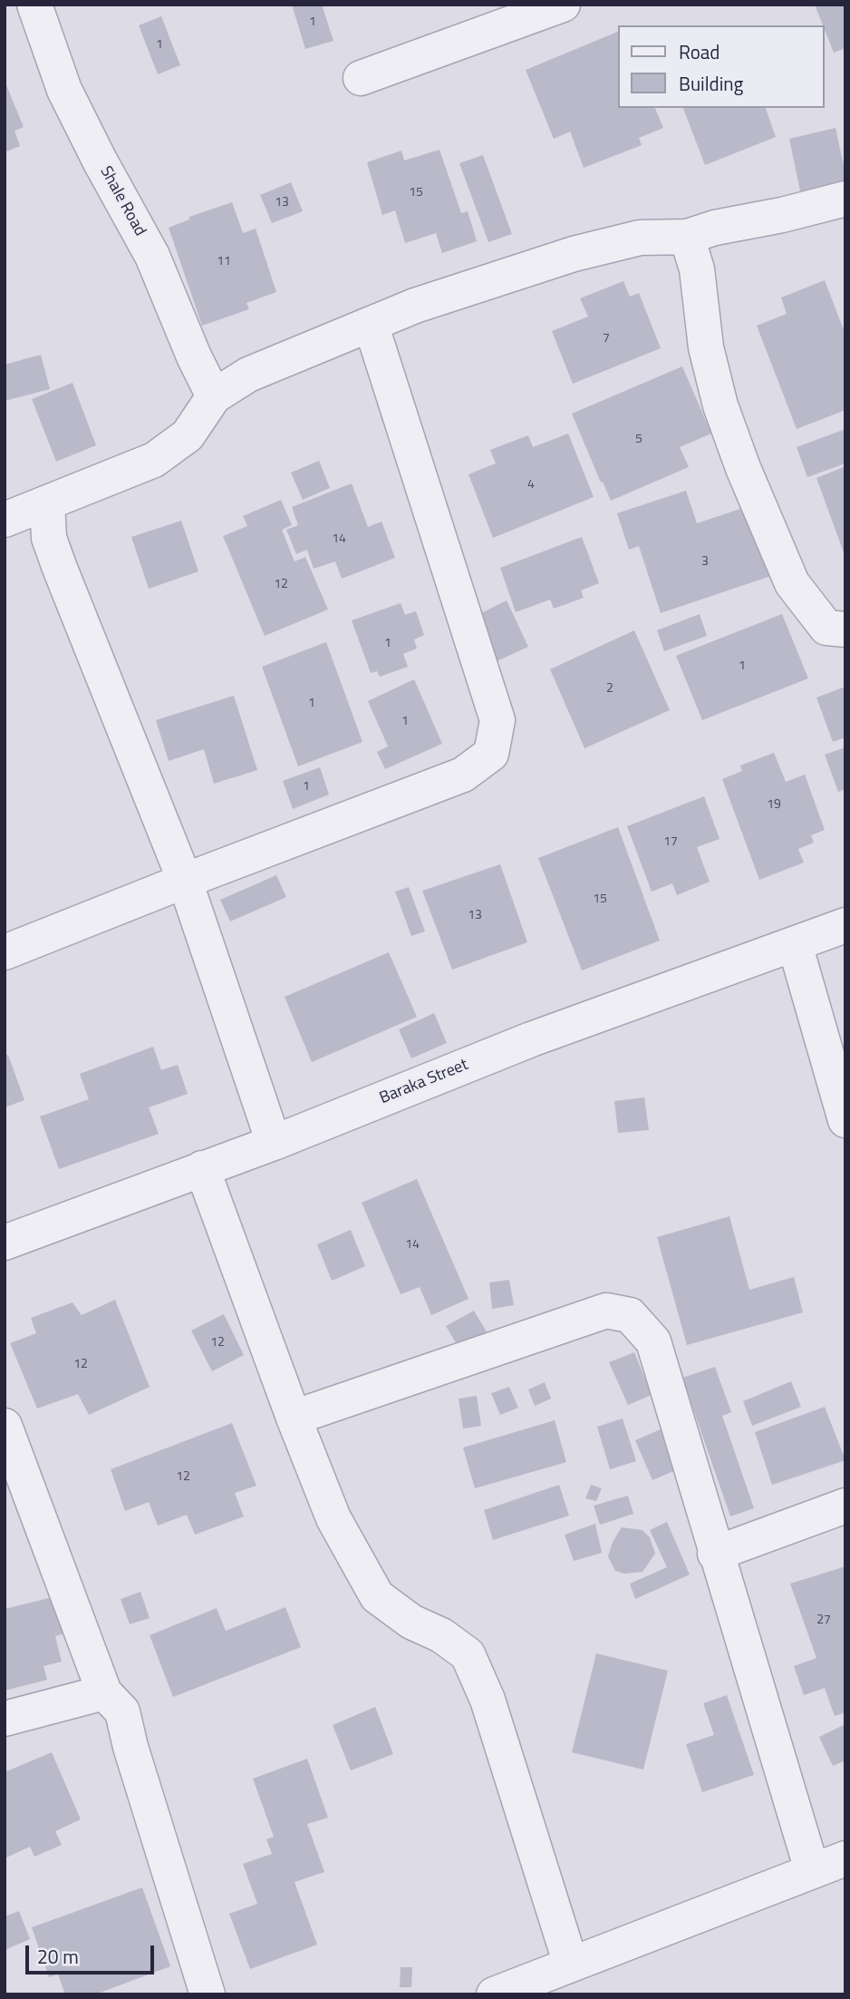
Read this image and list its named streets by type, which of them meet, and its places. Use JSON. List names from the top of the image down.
{
  "streets": {
    "street": ["Shale Road", "Baraka Street"]
  },
  "house_numbers": [
    "1",
    "1",
    "15",
    "13",
    "11",
    "7",
    "5",
    "4",
    "14",
    "3",
    "12",
    "1",
    "1",
    "2",
    "1",
    "1",
    "1",
    "19",
    "17",
    "15",
    "13",
    "14",
    "12",
    "12",
    "12",
    "27"
  ],
  "legend": ["Road", "Building"],
  "scale_bar": "20 m"
}
